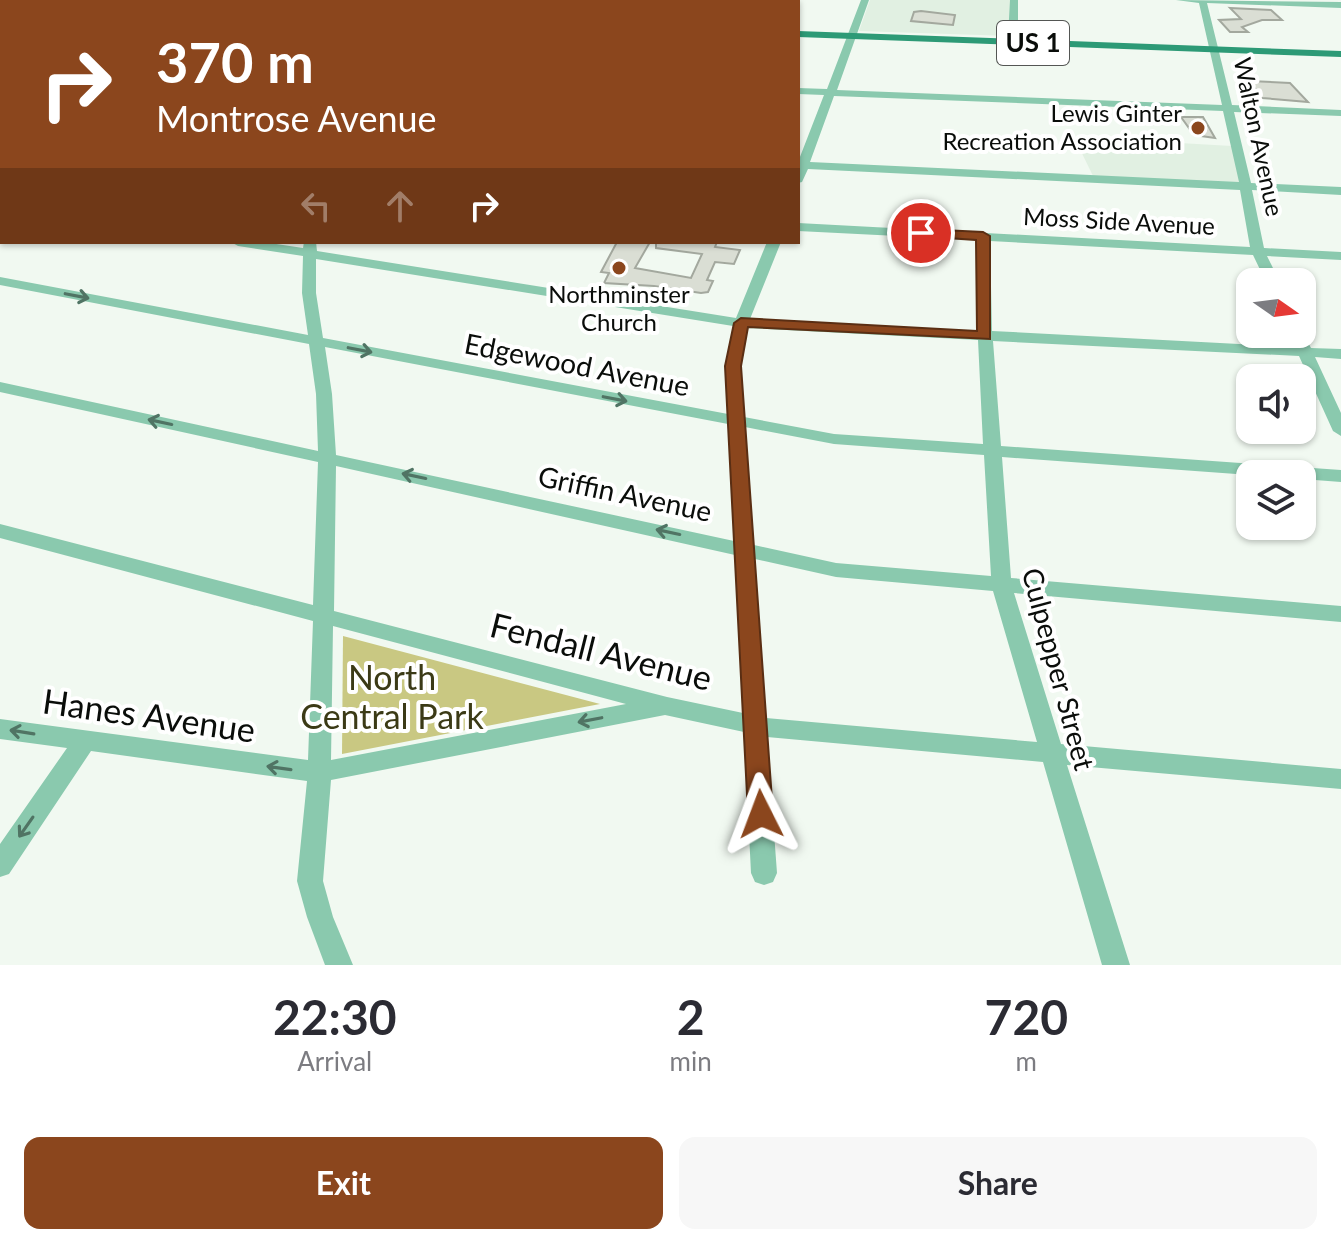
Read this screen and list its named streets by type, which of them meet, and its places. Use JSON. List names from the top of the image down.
{
  "streets": {
    "main road": ["US 1"],
    "street": [
      "Walton Avenue",
      "Moss Side Avenue",
      "Edgewood Avenue",
      "Griffin Avenue",
      "Fendall Avenue",
      "Culpepper Street",
      "Hanes Avenue"
    ]
  },
  "crossings": [
    ["US 1", "Walton Avenue"],
    ["Walton Avenue", "Moss Side Avenue"],
    ["Moss Side Avenue", "Culpepper Street"],
    ["Edgewood Avenue", "Culpepper Street"],
    ["Griffin Avenue", "Culpepper Street"],
    ["Fendall Avenue", "Culpepper Street"],
    ["Fendall Avenue", "Hanes Avenue"]
  ],
  "one_way": ["Griffin Avenue", "Hanes Avenue"],
  "parks": ["North Central Park"],
  "places": ["Lewis Ginter Recreation Association", "Northminster Church"],
  "north": "right",
  "page": {
    "turn": ["370 m", "Montrose Avenue"],
    "eta": [
      "22:30",
      "Arrival",
      "2",
      "min",
      "720",
      "m"
    ],
    "buttons": ["Exit", "Share"]
  }
}
